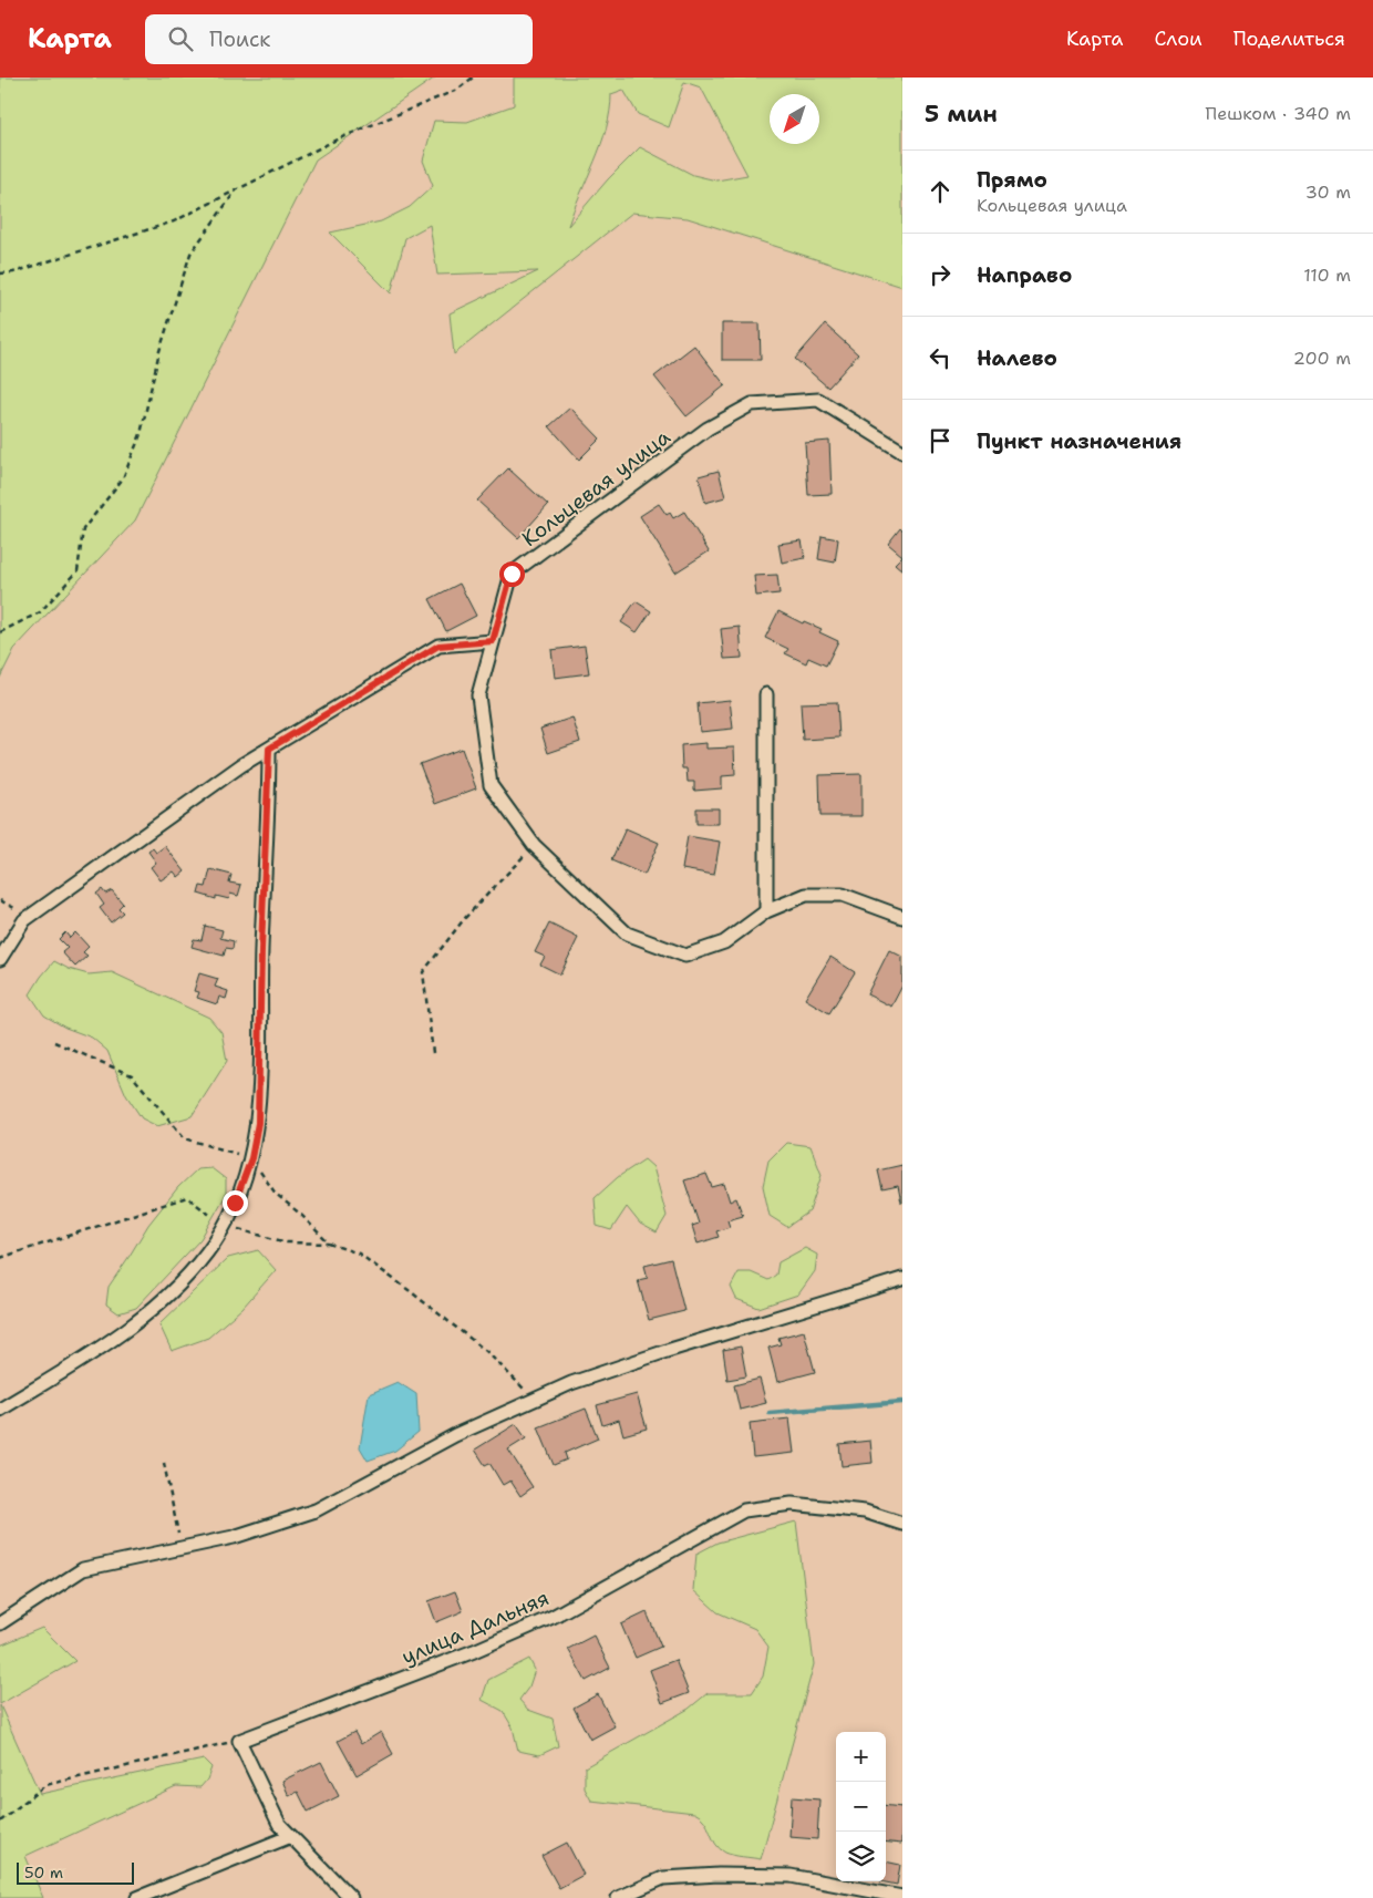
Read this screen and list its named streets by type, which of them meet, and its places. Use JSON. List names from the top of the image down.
{
  "streets": {
    "street": ["Кольцевая улица", "улица Дальняя"]
  },
  "scale_bar": "50 m",
  "north": "bottom left",
  "page": {
    "header": "Карта",
    "search": "Поиск",
    "nav": ["Карта", "Слои", "Поделиться"],
    "heading": ["5 мин", "Пешком · 340 m"],
    "list": [
      ["Прямо", "Кольцевая улица", "30 m"],
      ["Направо", "110 m"],
      ["Налево", "200 m"],
      "Пункт назначения"
    ],
    "map_buttons": ["+", "−"],
    "scale": "50 m"
  }
}
